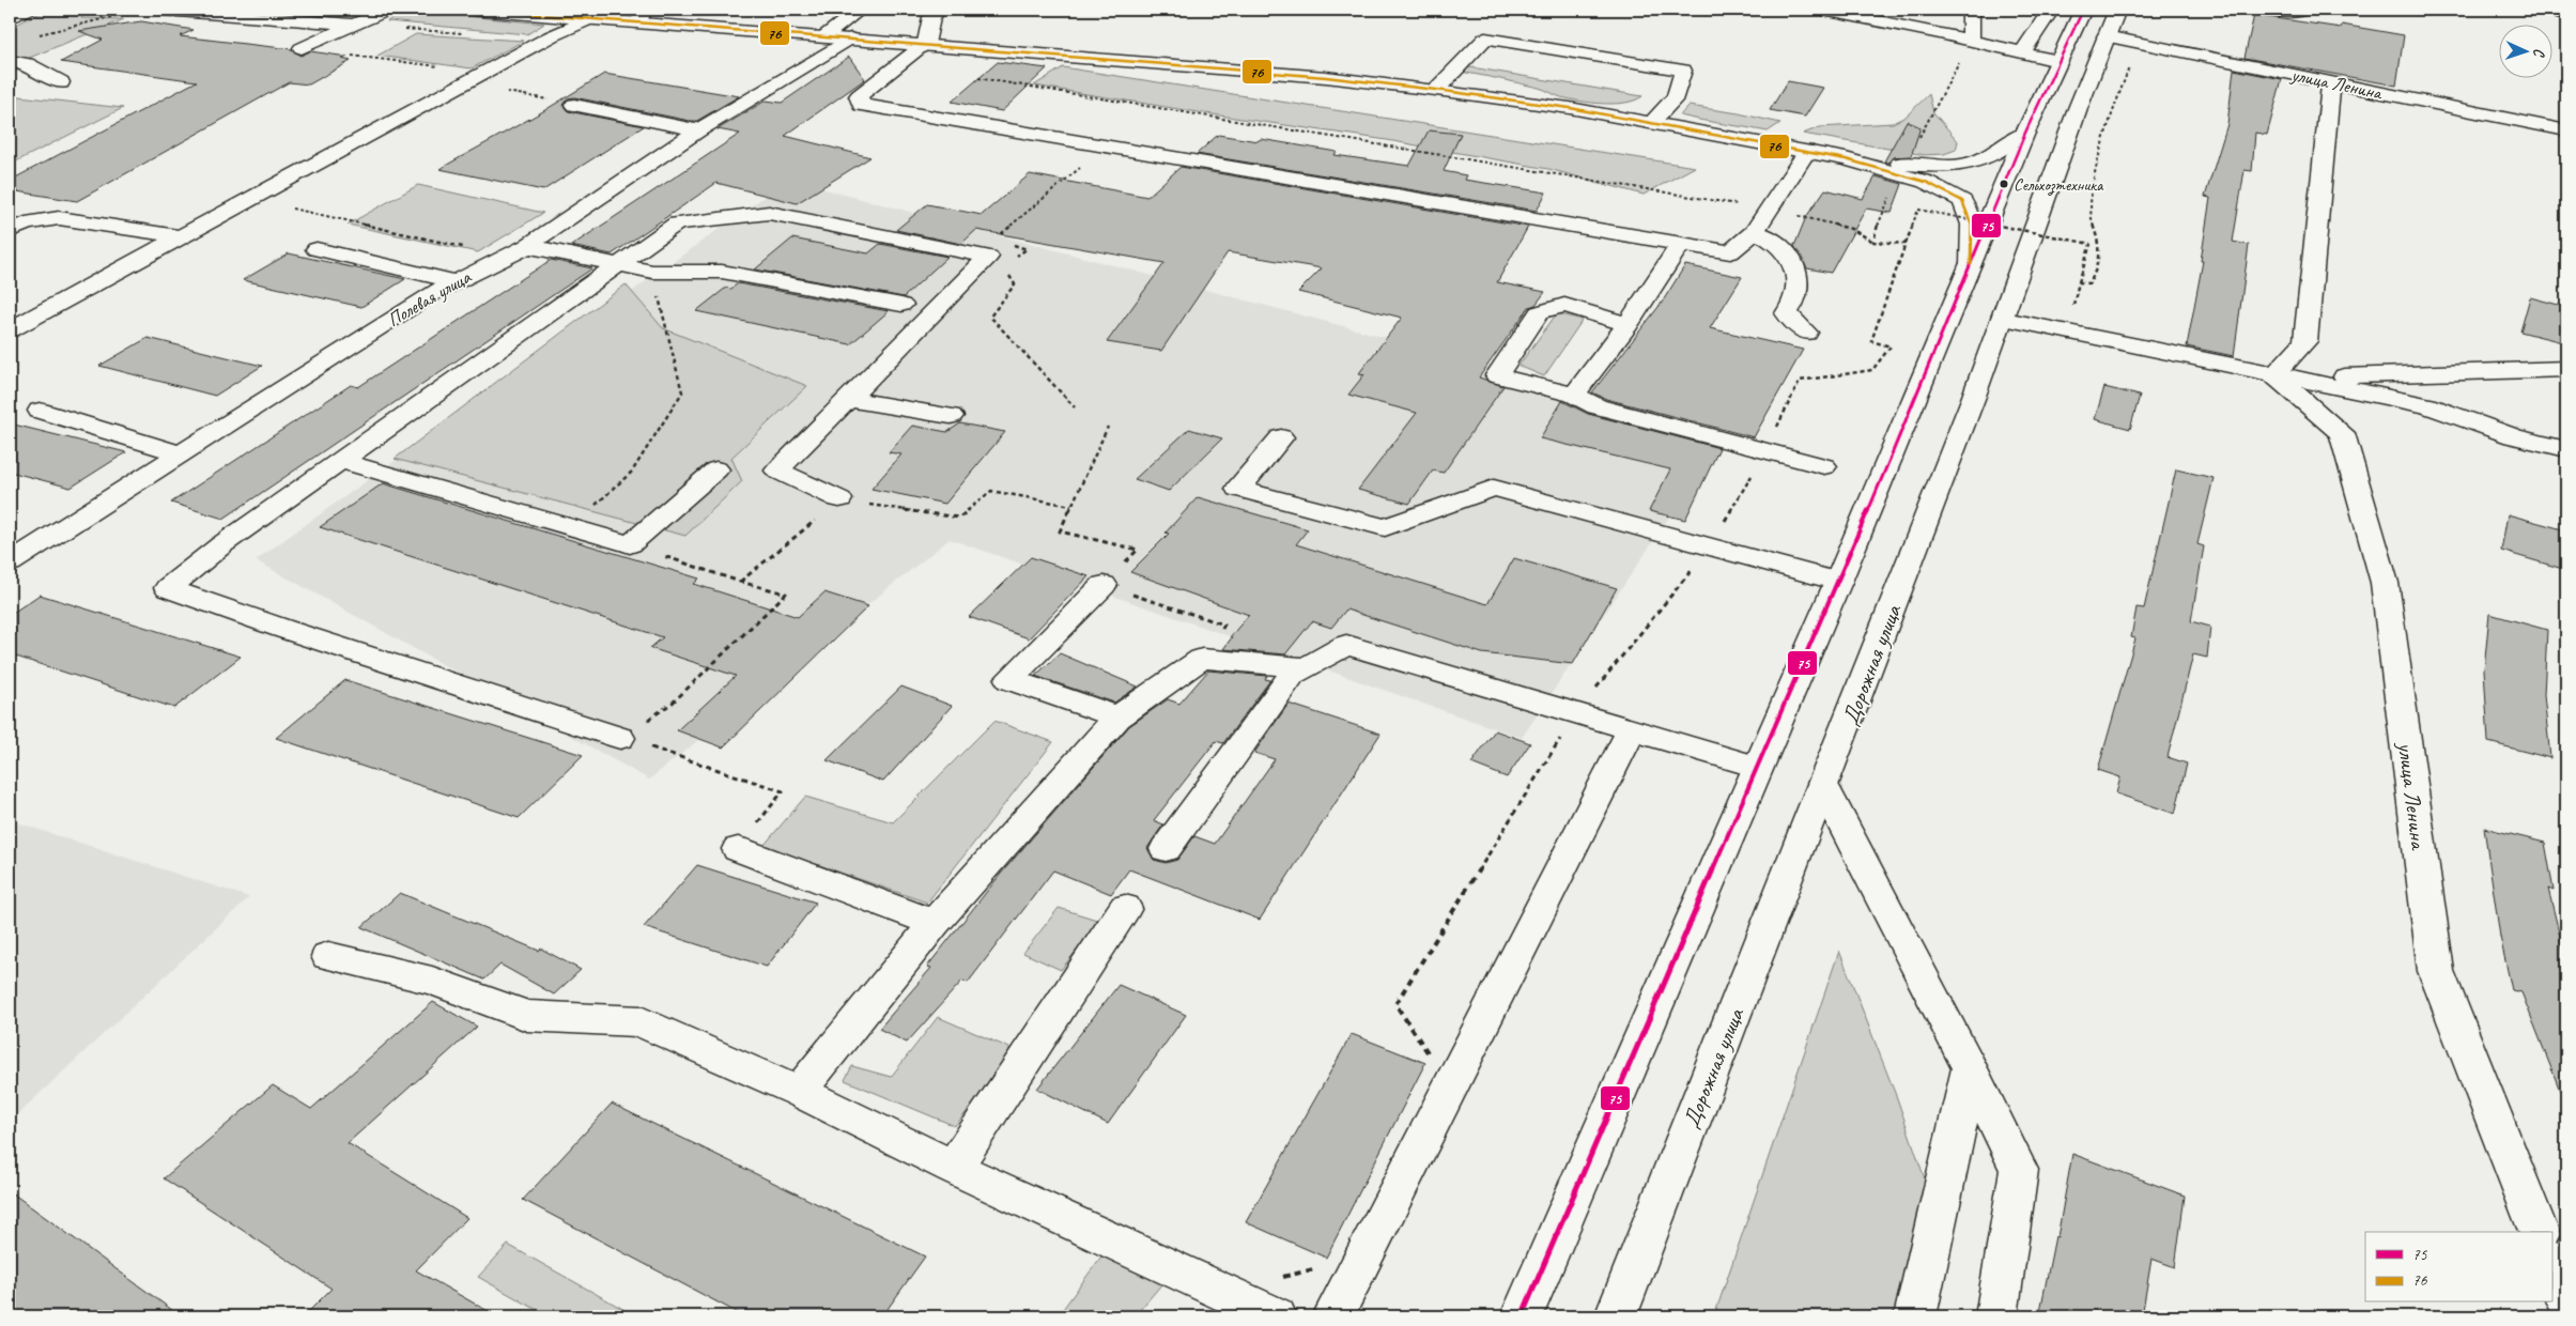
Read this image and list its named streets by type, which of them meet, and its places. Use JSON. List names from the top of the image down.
{
  "streets": {
    "main road": ["улица Ленина", "Полевая улица", "Дорожная улица"]
  },
  "crossings": [
    ["улица Ленина", "Дорожная улица"]
  ],
  "places": ["Сельхозтехника"],
  "lines": ["transit line 75", "transit line 76"],
  "legend": ["75", "76"],
  "north": "right"
}
